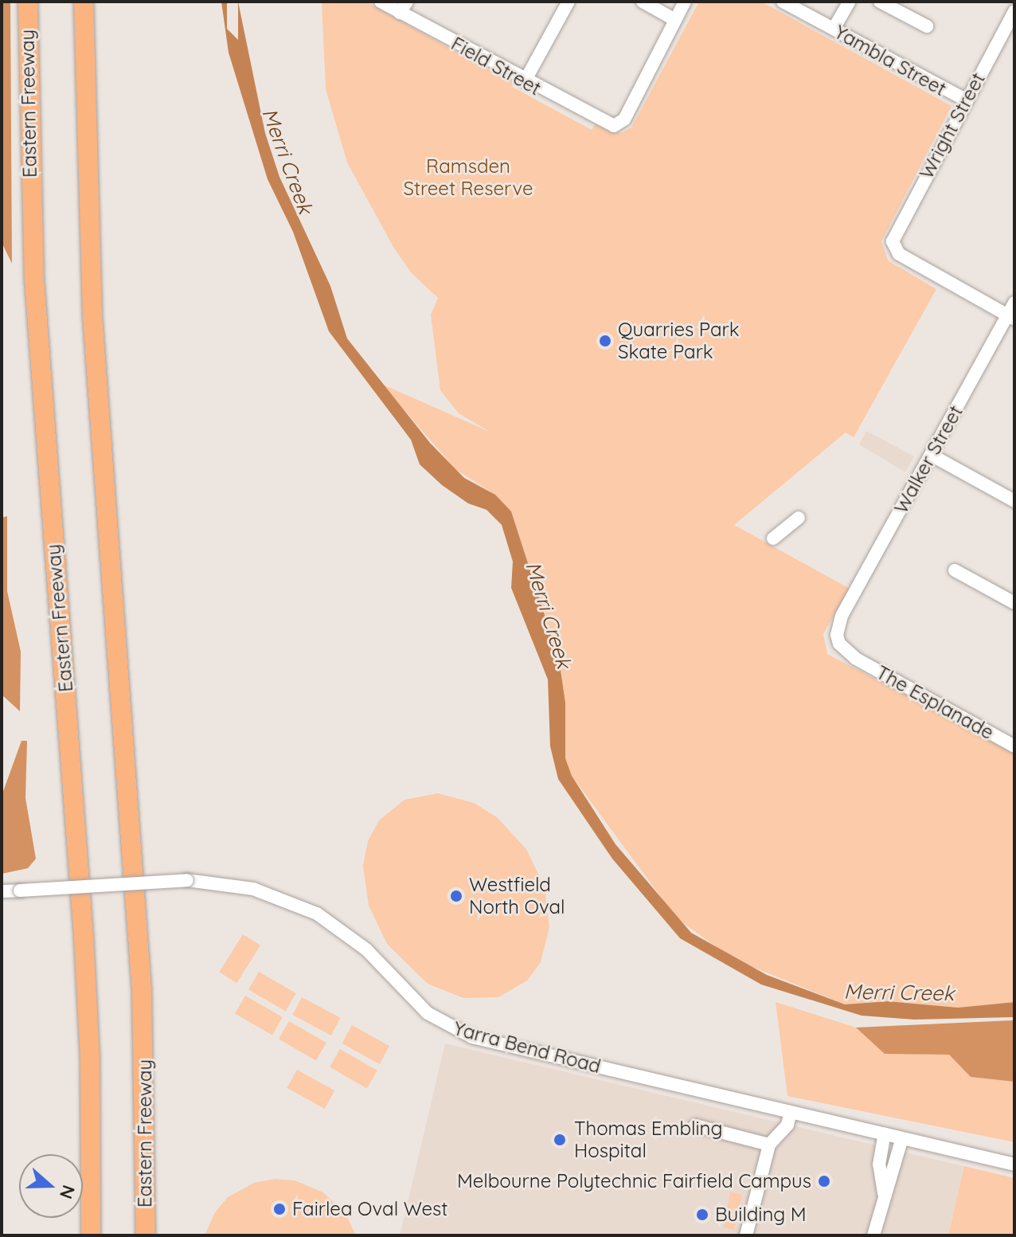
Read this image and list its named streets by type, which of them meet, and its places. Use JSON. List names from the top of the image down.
{
  "streets": {
    "highway": ["Eastern Freeway"],
    "street": [
      "Yambla Street",
      "Field Street",
      "Wright Street",
      "Walker Street",
      "The Esplanade",
      "Yarra Bend Road"
    ]
  },
  "crossings": [
    ["Yambla Street", "Wright Street"],
    ["Wright Street", "Walker Street"],
    ["Walker Street", "The Esplanade"]
  ],
  "water": ["Merri Creek"],
  "parks": ["Ramsden Street Reserve"],
  "places": [
    "Quarries Park Skate Park",
    "Westfield North Oval",
    "Thomas Embling Hospital",
    "Melbourne Polytechnic Fairfield Campus",
    "Fairlea Oval West",
    "Building M"
  ],
  "north": "right"
}
